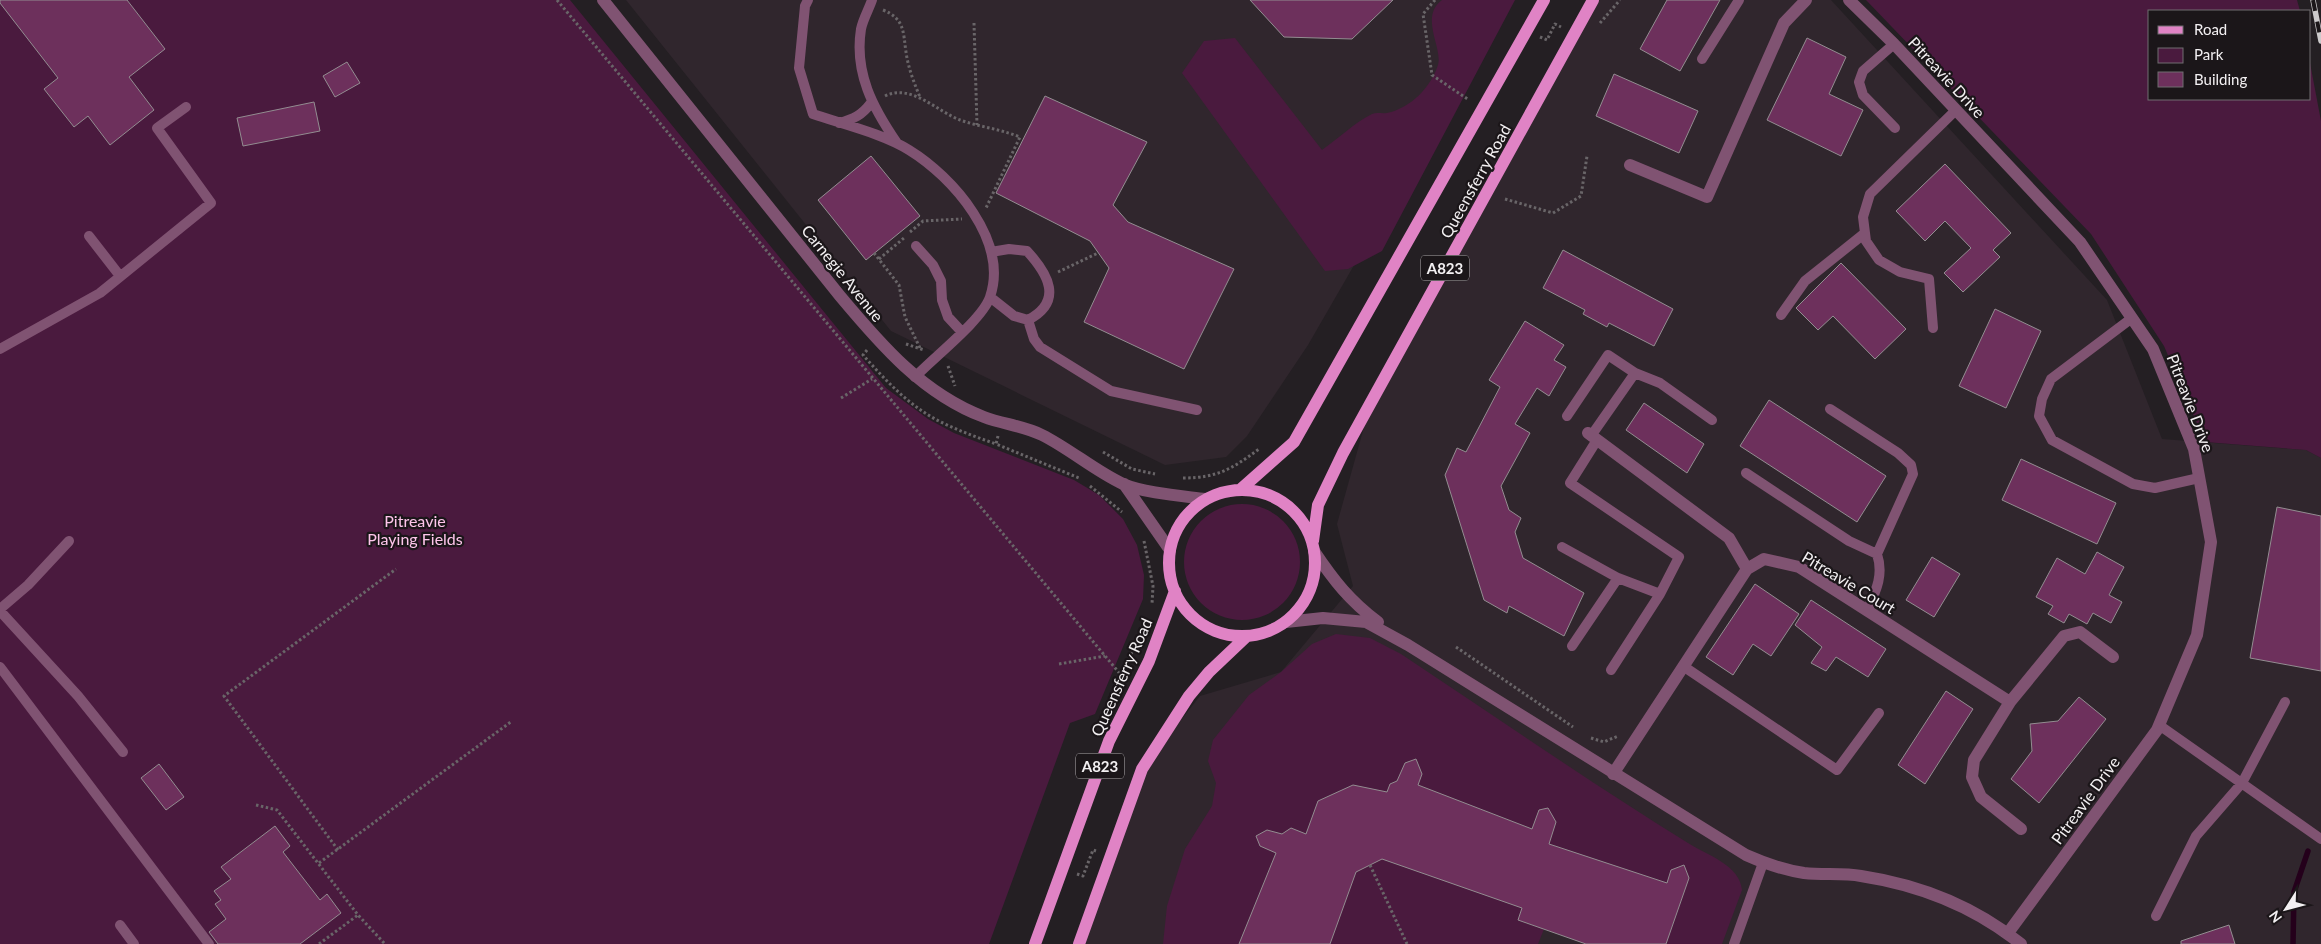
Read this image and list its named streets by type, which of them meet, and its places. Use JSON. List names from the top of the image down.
{
  "streets": {
    "main road": ["Queensferry Road", "A823"],
    "street": ["Pitreavie Drive", "Carnegie Avenue", "Pitreavie Court"]
  },
  "crossings": [
    ["Queensferry Road", "A823"]
  ],
  "parks": ["Pitreavie Playing Fields"],
  "legend": ["Road", "Park", "Building"],
  "north": "bottom left"
}
